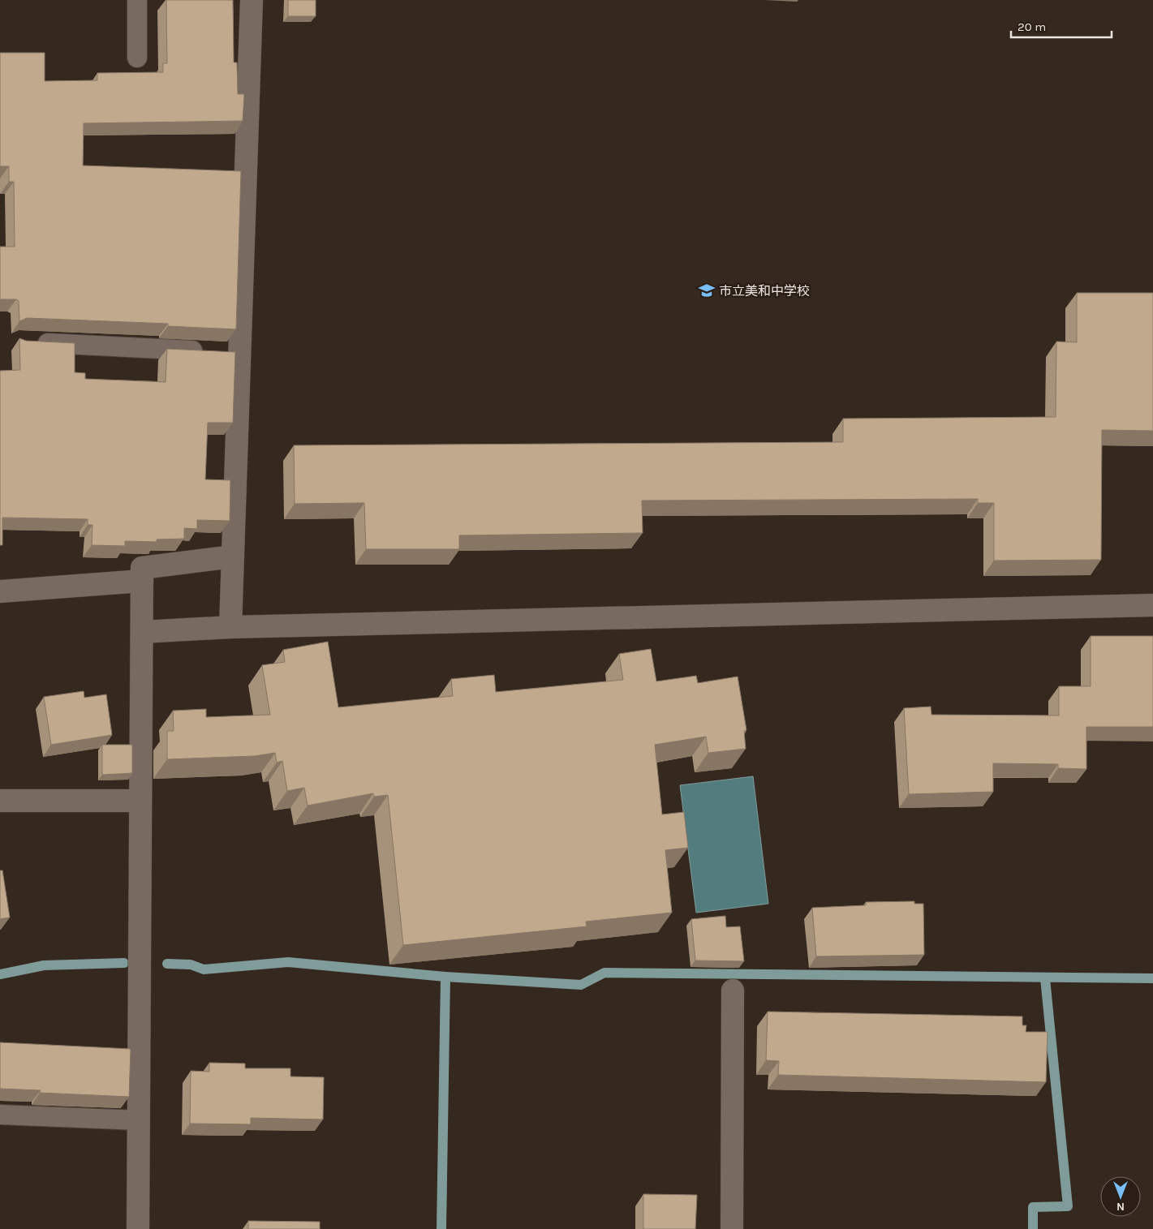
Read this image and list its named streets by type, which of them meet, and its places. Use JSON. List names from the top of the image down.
{
  "places": {
    "school or university": ["市立美和中学校"]
  },
  "scale_bar": "20 m",
  "north": "bottom"
}
